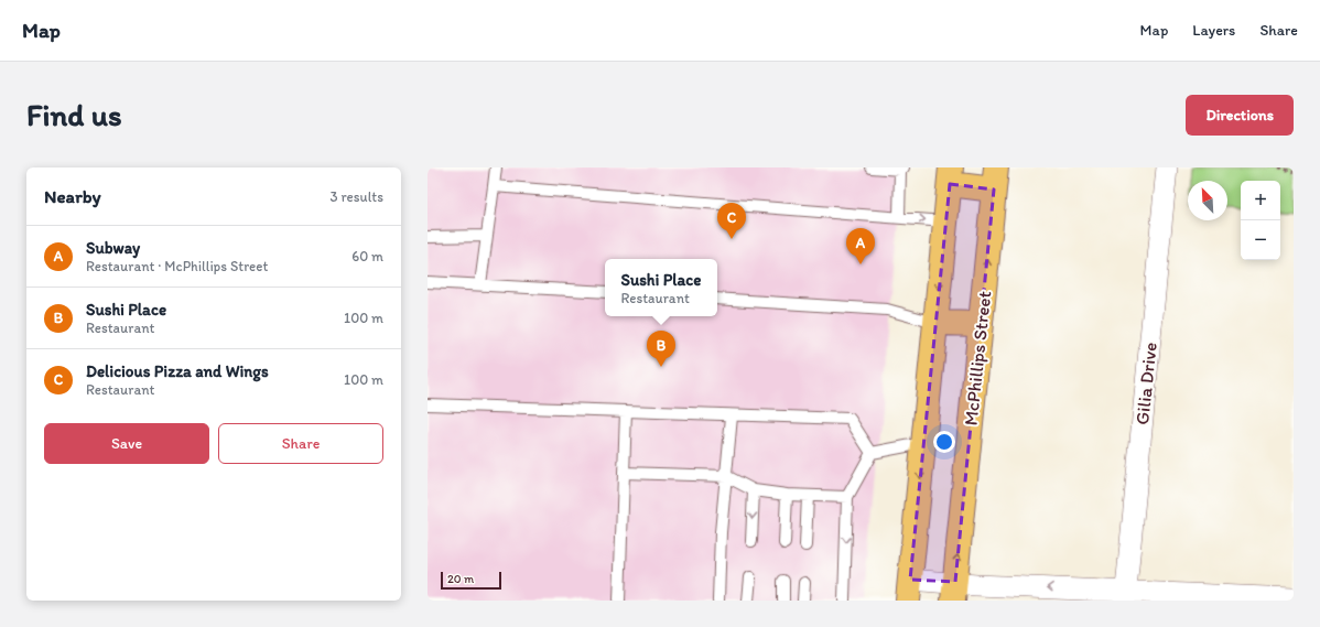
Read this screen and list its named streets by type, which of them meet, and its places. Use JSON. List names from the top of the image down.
{
  "streets": {
    "main road": ["McPhillips Street"],
    "street": ["Gilia Drive"]
  },
  "scale_bar": "20 m",
  "north": "top left",
  "page": {
    "header": "Map",
    "nav": ["Map", "Layers", "Share"],
    "buttons": [
      "Directions",
      ["Save", "Share"]
    ],
    "title": "Find us",
    "heading": ["Nearby", "3 results"],
    "map_buttons": ["+", "−"],
    "pins": ["C", "A", "B"],
    "list": [
      {
        "mark": "A",
        "name": "Subway",
        "note": "Restaurant · McPhillips Street",
        "value": "60 m"
      },
      {
        "mark": "B",
        "name": "Sushi Place",
        "note": "Restaurant",
        "value": "100 m"
      },
      {
        "mark": "C",
        "name": "Delicious Pizza and Wings",
        "note": "Restaurant",
        "value": "100 m"
      }
    ],
    "popup": ["Sushi Place", "Restaurant"],
    "scale": "20 m"
  }
}
